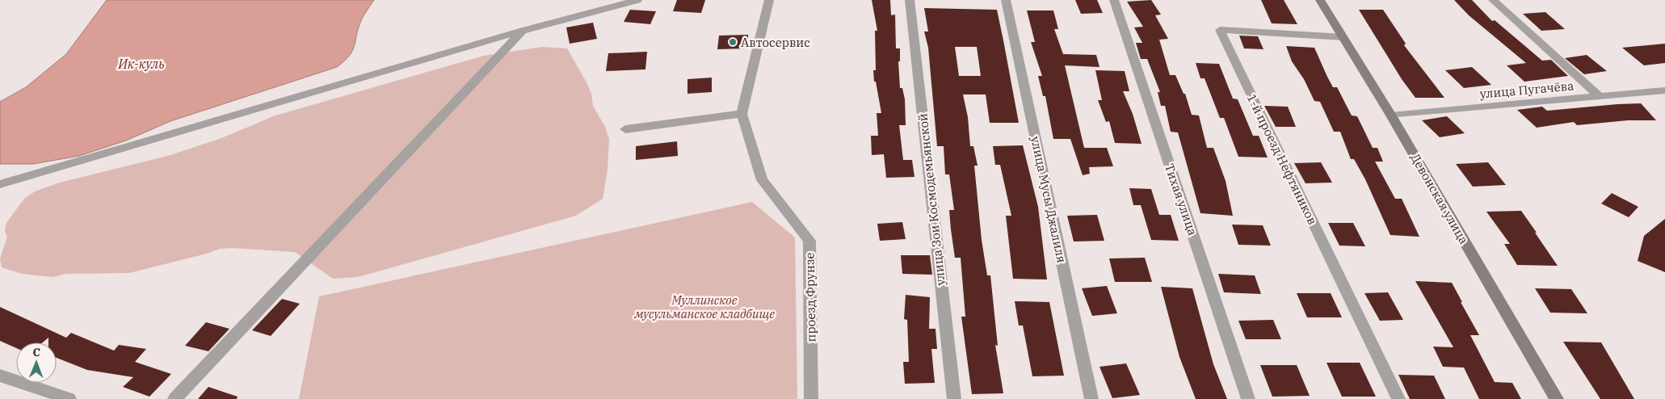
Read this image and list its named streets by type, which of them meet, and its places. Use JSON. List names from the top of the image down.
{
  "streets": {
    "main road": ["Девонская улица"],
    "street": [
      "улица Пугачёва",
      "1-й проезд Нефтяников",
      "улица Зои Космодемьянской",
      "улица Мусы Джалиля",
      "Тихая улица",
      "проезд Фрунзе"
    ]
  },
  "crossings": [
    ["улица Пугачёва", "Девонская улица"],
    ["1-й проезд Нефтяников", "Девонская улица"]
  ],
  "water": ["Ик-куль"],
  "parks": ["Муллинское мусульманское кладбище"],
  "places": ["Автосервис"],
  "north": "top"
}
